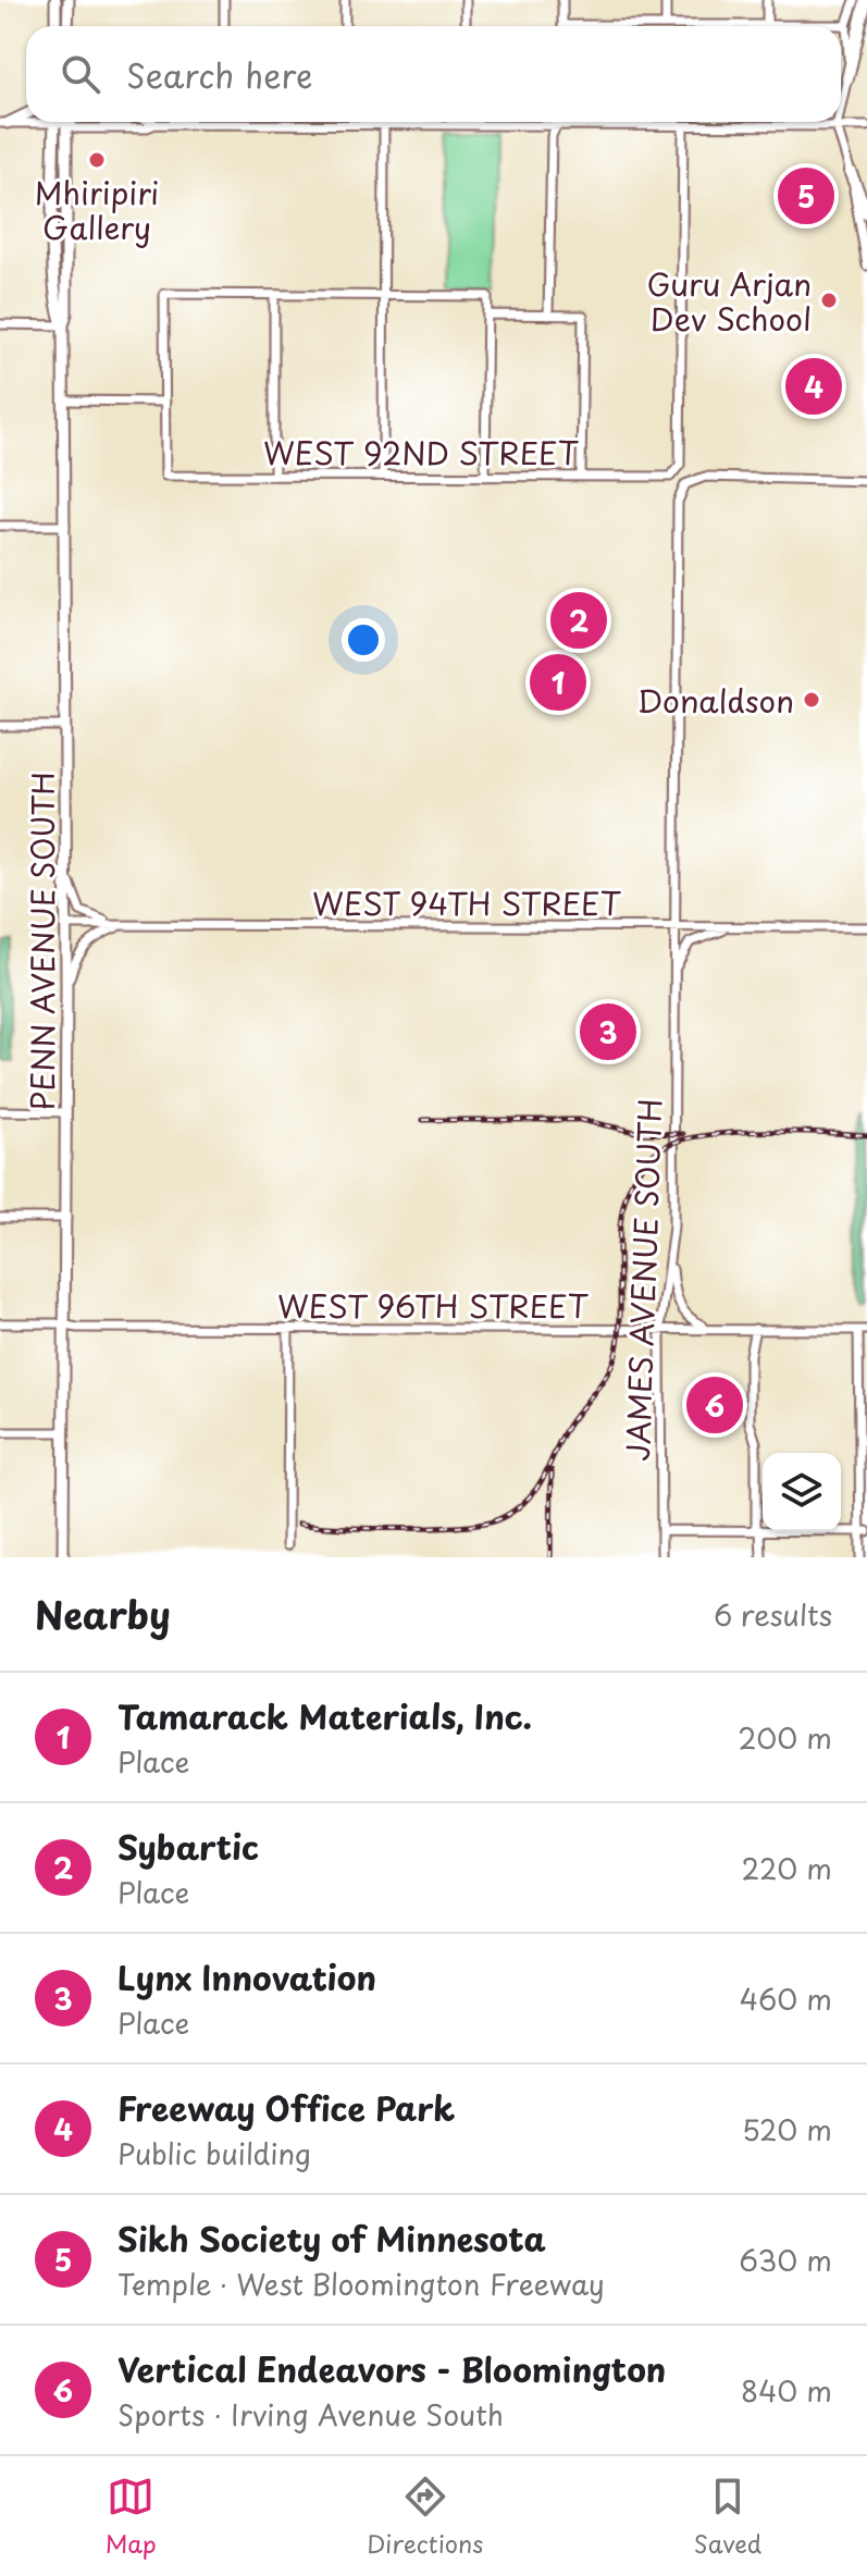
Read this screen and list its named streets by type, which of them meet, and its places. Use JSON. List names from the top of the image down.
{
  "streets": {
    "main road": ["PENN AVENUE SOUTH"],
    "street": [
      "WEST 92ND STREET",
      "WEST 94TH STREET",
      "JAMES AVENUE SOUTH",
      "WEST 96TH STREET"
    ]
  },
  "crossings": [
    ["WEST 94TH STREET", "PENN AVENUE SOUTH"],
    ["WEST 94TH STREET", "JAMES AVENUE SOUTH"],
    ["PENN AVENUE SOUTH", "WEST 96TH STREET"],
    ["JAMES AVENUE SOUTH", "WEST 96TH STREET"]
  ],
  "places": ["Mhiripiri Gallery", "Guru Arjan Dev School", "Donaldson"],
  "page": {
    "search": "Search here",
    "pins": [
      "5",
      "4",
      "2",
      "1",
      "3",
      "6"
    ],
    "heading": ["Nearby", "6 results"],
    "list": [
      {
        "mark": "1",
        "name": "Tamarack Materials, Inc.",
        "note": "Place",
        "value": "200 m"
      },
      {
        "mark": "2",
        "name": "Sybartic",
        "note": "Place",
        "value": "220 m"
      },
      {
        "mark": "3",
        "name": "Lynx Innovation",
        "note": "Place",
        "value": "460 m"
      },
      {
        "mark": "4",
        "name": "Freeway Office Park",
        "note": "Public building",
        "value": "520 m"
      },
      {
        "mark": "5",
        "name": "Sikh Society of Minnesota",
        "note": "Temple · West Bloomington Freeway",
        "value": "630 m"
      },
      {
        "mark": "6",
        "name": "Vertical Endeavors - Bloomington",
        "note": "Sports · Irving Avenue South",
        "value": "840 m"
      }
    ],
    "nav": ["Map", "Directions", "Saved"]
  }
}
